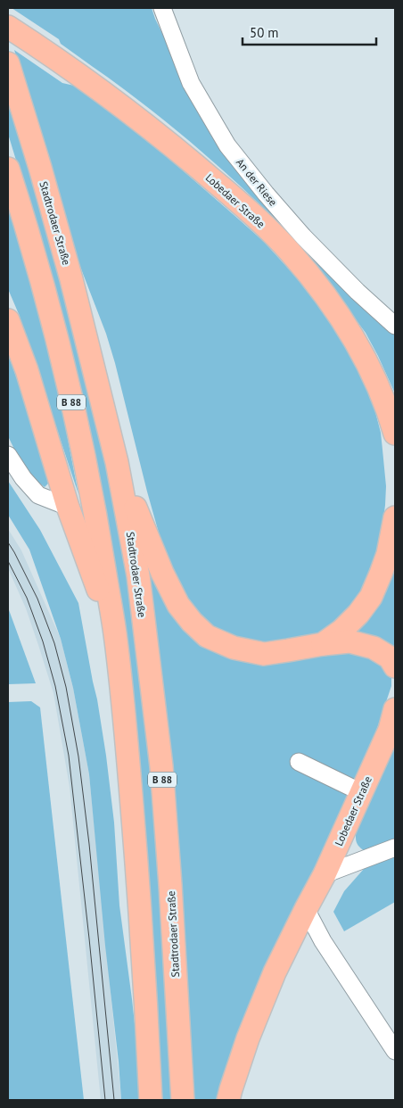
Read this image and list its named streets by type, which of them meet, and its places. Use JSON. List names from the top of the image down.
{
  "streets": {
    "main road": ["Lobedaer Straße", "Stadtrodaer Straße", "B 88"],
    "street": ["An der Riese"]
  },
  "scale_bar": "50 m"
}
